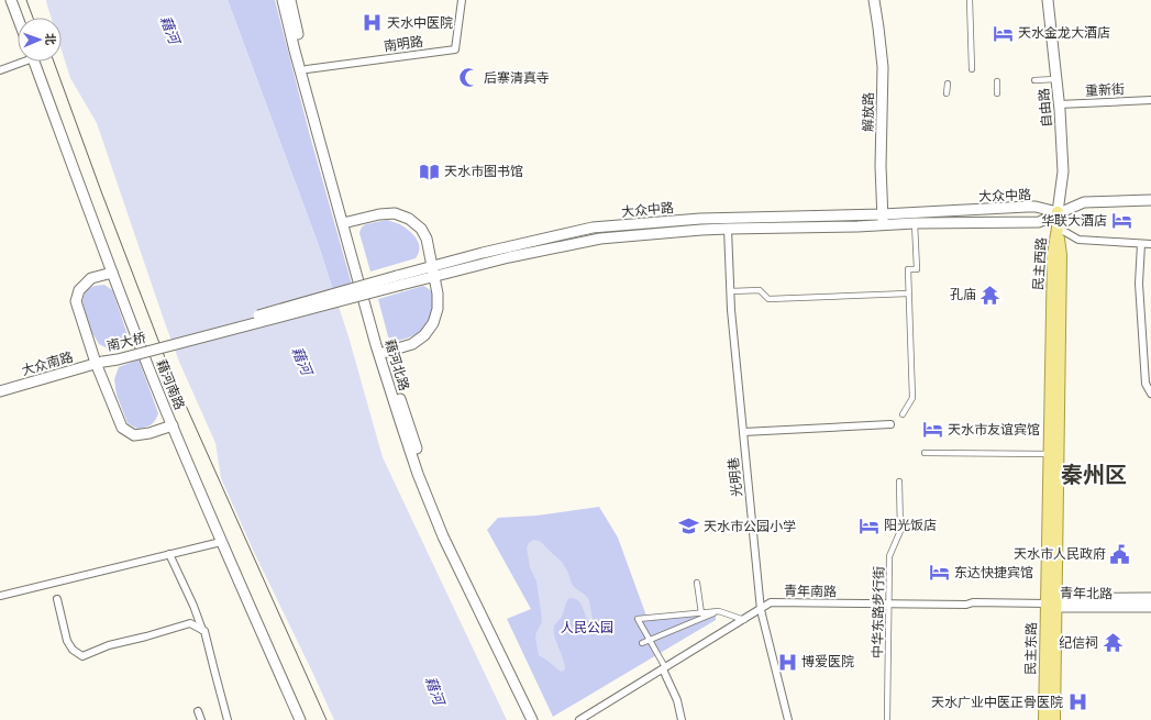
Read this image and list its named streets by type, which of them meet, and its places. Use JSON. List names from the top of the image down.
{
  "streets": {
    "main road": [
      "自由路",
      "解放路",
      "大众中路",
      "民主西路",
      "南大桥",
      "大众南路",
      "藉河北路",
      "藉河南路",
      "青年北路",
      "民主东路"
    ],
    "street": [
      "南明路",
      "重新街",
      "光明巷",
      "青年南路",
      "中华东路步行街"
    ]
  },
  "crossings": [
    ["南明路", "藉河北路"],
    ["重新街", "自由路"],
    ["自由路", "大众中路"],
    ["解放路", "大众中路"],
    ["大众中路", "南大桥"],
    ["大众中路", "光明巷"],
    ["民主西路", "青年南路"],
    ["民主西路", "青年北路"],
    ["民主西路", "民主东路"],
    ["南大桥", "大众南路"],
    ["光明巷", "青年南路"],
    ["青年南路", "青年北路"],
    ["青年南路", "中华东路步行街"],
    ["青年南路", "民主东路"],
    ["青年北路", "民主东路"]
  ],
  "districts": ["秦州区"],
  "water": ["藉河"],
  "parks": ["人民公园"],
  "places": {
    "hospital": ["天水中医院", "博爱医院", "天水广业中医正骨医院"],
    "hotel": [
      "天水金龙大酒店",
      "华联大酒店",
      "天水市友谊宾馆",
      "阳光饭店",
      "东达快捷宾馆"
    ],
    "mosque": ["后寨清真寺"],
    "library": ["天水市图书馆"],
    "temple": ["孔庙", "纪信祠"],
    "school or university": ["天水市公园小学"],
    "public building": ["天水市人民政府"]
  },
  "north": "right"
}
